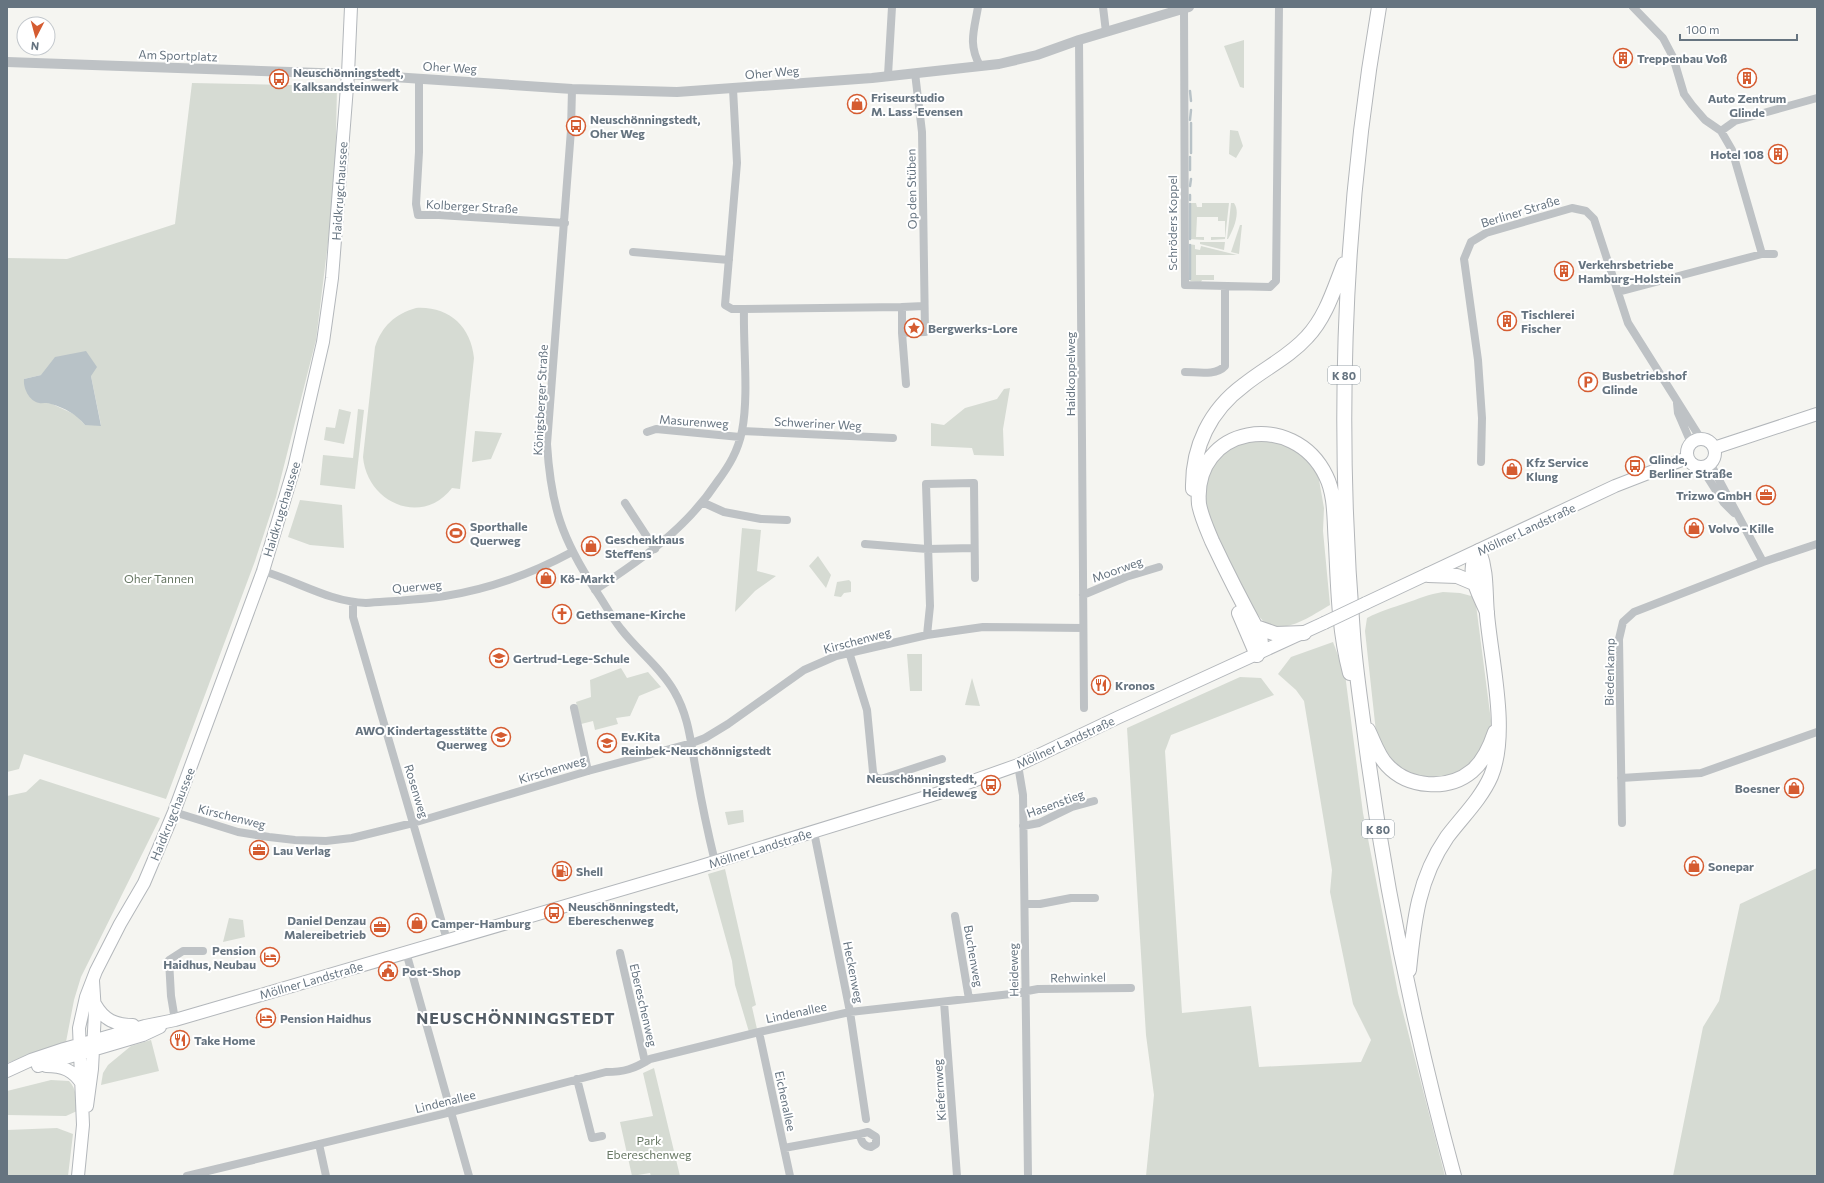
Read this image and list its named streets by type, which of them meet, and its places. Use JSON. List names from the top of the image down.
{
  "streets": {
    "highway": ["K 80"],
    "main road": ["Haidkrugchaussee", "Möllner Landstraße"],
    "street": [
      "Am Sportplatz",
      "Oher Weg",
      "Op den Stüben",
      "Kolberger Straße",
      "Berliner Straße",
      "Schröders Koppel",
      "Haidkoppelweg",
      "Königsberger Straße",
      "Masurenweg",
      "Schweriner Weg",
      "Moorweg",
      "Querweg",
      "Kirschenweg",
      "Biedenkamp",
      "Rosenweg",
      "Hasenstieg",
      "Buchenweg",
      "Heideweg",
      "Heckenweg",
      "Rehwinkel",
      "Ebereschenweg",
      "Lindenallee",
      "Kiefernweg",
      "Eichenallee"
    ]
  },
  "crossings": [
    ["Am Sportplatz", "Oher Weg"],
    ["Am Sportplatz", "Haidkrugchaussee"],
    ["Oher Weg", "Op den Stüben"],
    ["Oher Weg", "Haidkrugchaussee"],
    ["Oher Weg", "Kolberger Straße"],
    ["Oher Weg", "Schröders Koppel"],
    ["Oher Weg", "Haidkoppelweg"],
    ["Oher Weg", "Königsberger Straße"],
    ["Haidkrugchaussee", "Möllner Landstraße"],
    ["Haidkrugchaussee", "Querweg"],
    ["Haidkrugchaussee", "Kirschenweg"],
    ["Kolberger Straße", "Königsberger Straße"],
    ["Berliner Straße", "Möllner Landstraße"],
    ["Haidkoppelweg", "Moorweg"],
    ["Haidkoppelweg", "Kirschenweg"],
    ["Königsberger Straße", "Möllner Landstraße"],
    ["Königsberger Straße", "Querweg"],
    ["Königsberger Straße", "Kirschenweg"],
    ["Masurenweg", "Schweriner Weg"],
    ["Möllner Landstraße", "Rosenweg"],
    ["Möllner Landstraße", "Heideweg"],
    ["Möllner Landstraße", "Heckenweg"],
    ["Querweg", "Rosenweg"],
    ["Kirschenweg", "Rosenweg"],
    ["Hasenstieg", "Heideweg"],
    ["Buchenweg", "Lindenallee"],
    ["Heideweg", "Rehwinkel"],
    ["Heideweg", "Lindenallee"],
    ["Heckenweg", "Lindenallee"],
    ["Rehwinkel", "Lindenallee"],
    ["Ebereschenweg", "Lindenallee"],
    ["Lindenallee", "Kiefernweg"],
    ["Lindenallee", "Eichenallee"]
  ],
  "districts": ["NEUSCHÖNNINGSTEDT"],
  "parks": ["Oher Tannen", "Park Ebereschenweg"],
  "places": {
    "building": [
      "Treppenbau Voß",
      "Auto Zentrum Glinde",
      "Hotel 108",
      "Verkehrsbetriebe Hamburg-Holstein",
      "Tischlerei Fischer"
    ],
    "bus stop": [
      "Neuschönningstedt, Kalksandsteinwerk",
      "Neuschönningstedt, Oher Weg",
      "Glinde, Berliner Straße",
      "Neuschönningstedt, Heideweg",
      "Neuschönningstedt, Ebereschenweg"
    ],
    "shop": [
      "Friseurstudio M. Lass-Evensen",
      "Kfz Service Klung",
      "Volvo - Kille",
      "Geschenkhaus Steffens",
      "Kö-Markt",
      "Boesner",
      "Sonepar",
      "Camper-Hamburg"
    ],
    "place": ["Bergwerks-Lore"],
    "parking": ["Busbetriebshof Glinde"],
    "office": ["Trizwo GmbH", "Lau Verlag", "Daniel Denzau Malereibetrieb"],
    "sports": ["Sporthalle Querweg"],
    "church": ["Gethsemane-Kirche"],
    "school or university": ["Gertrud-Lege-Schule", "AWO Kindertagesstätte Querweg", "Ev.Kita Reinbek-Neuschönnigstedt"],
    "restaurant": ["Kronos", "Take Home"],
    "fuel station": ["Shell"],
    "hotel": ["Pension Haidhus, Neubau", "Pension Haidhus"],
    "public building": ["Post-Shop"]
  },
  "scale_bar": "100 m",
  "north": "bottom"
}
